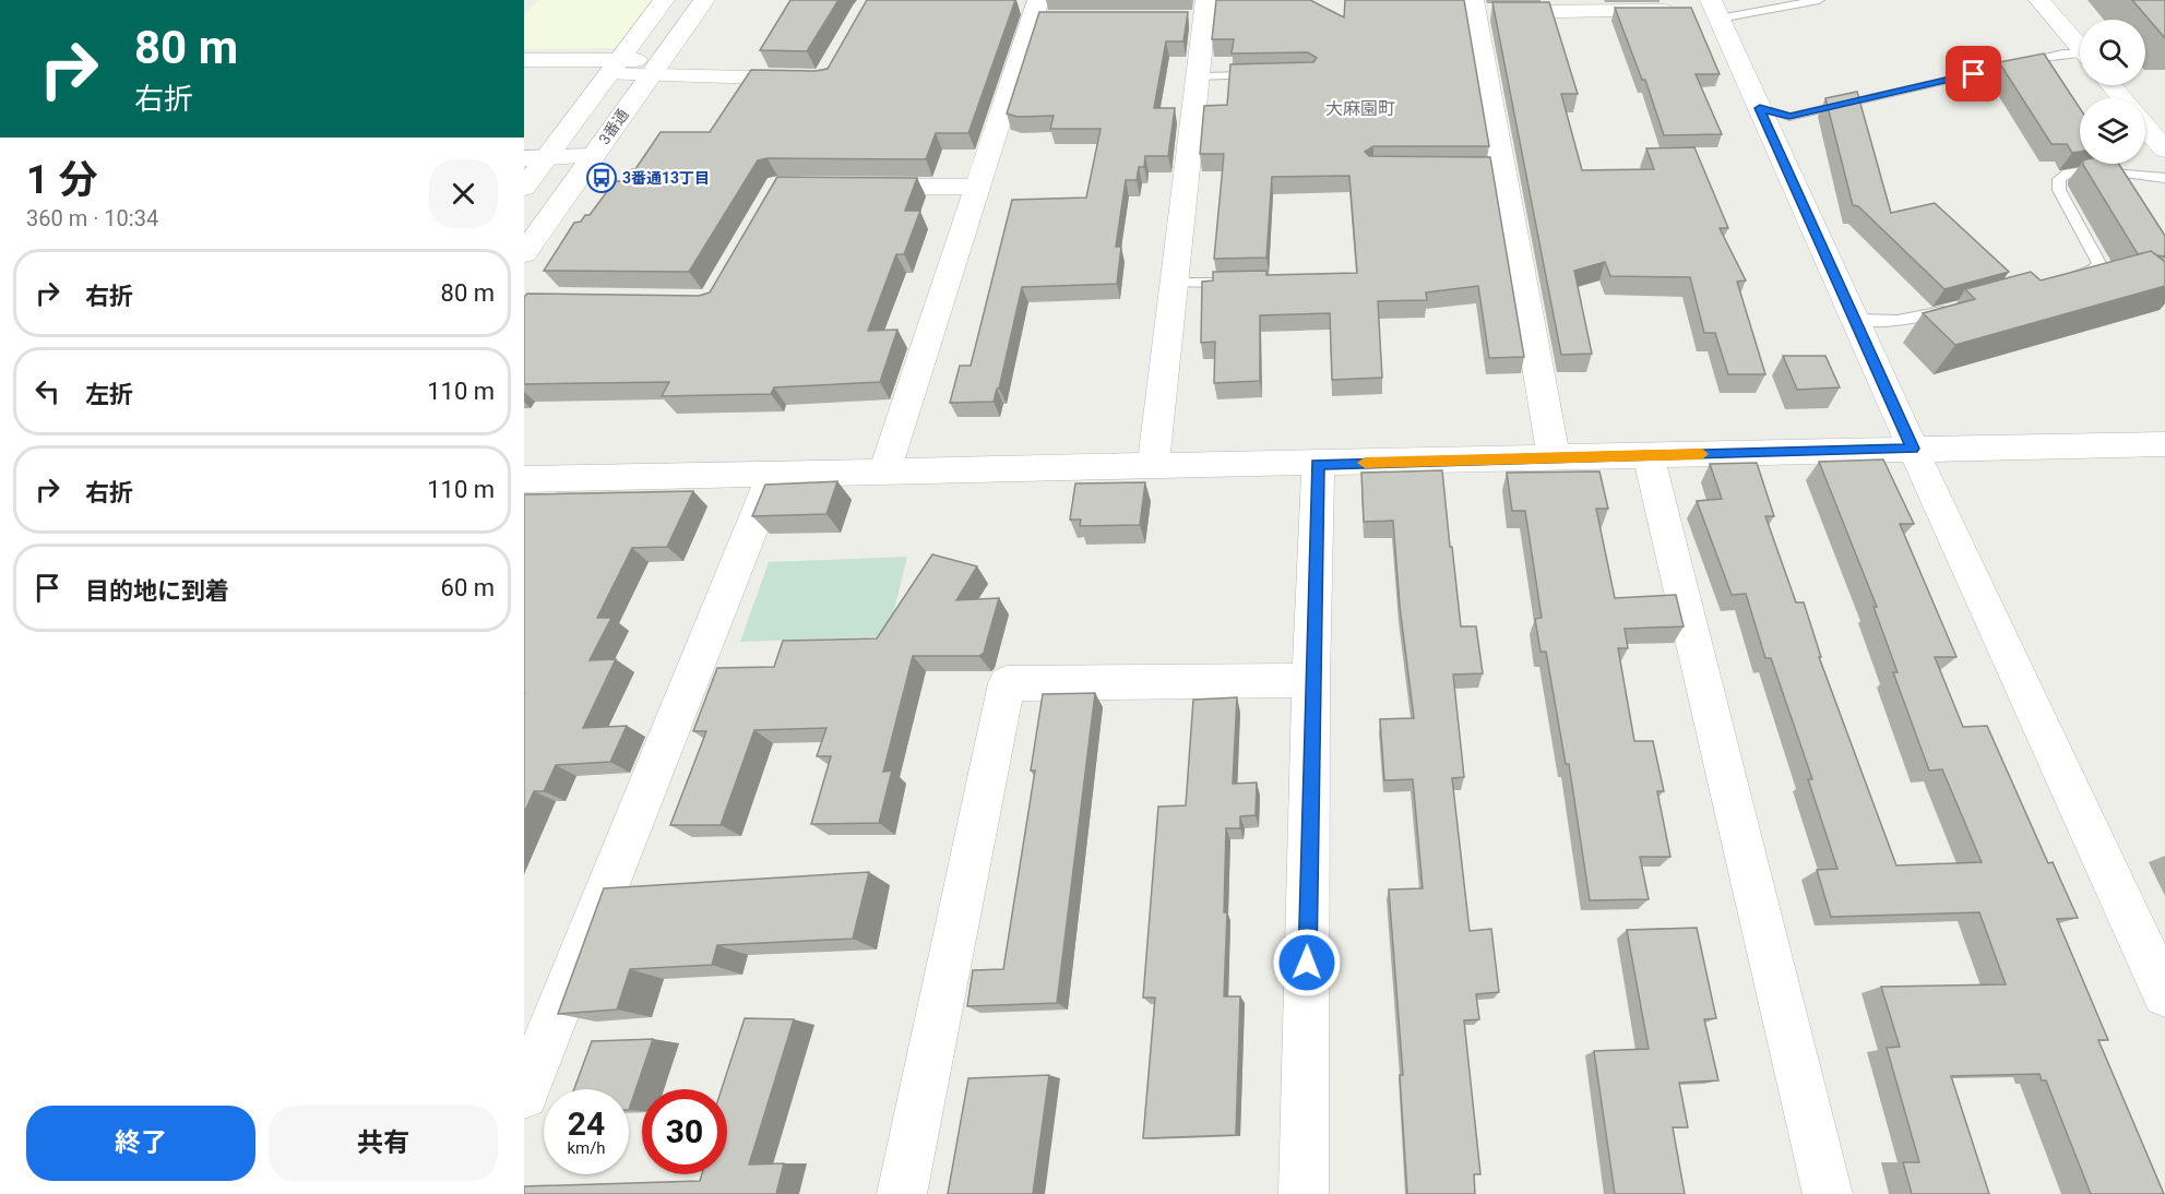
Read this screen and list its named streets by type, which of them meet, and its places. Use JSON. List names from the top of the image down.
{
  "streets": {
    "street": ["3番通"]
  },
  "districts": ["大麻園町"],
  "places": {
    "bus stop": ["3番通13丁目"]
  },
  "page": {
    "turn": ["80 m", "右折"],
    "heading": ["1 分", "360 m · 10:34"],
    "list": [
      {
        "name": "右折",
        "value": "80 m"
      },
      {
        "name": "左折",
        "value": "110 m"
      },
      {
        "name": "右折",
        "value": "110 m"
      },
      {
        "name": "目的地に到着",
        "value": "60 m"
      }
    ],
    "speed": "24 km/h",
    "limit": "30",
    "buttons": ["終了", "共有"]
  }
}
